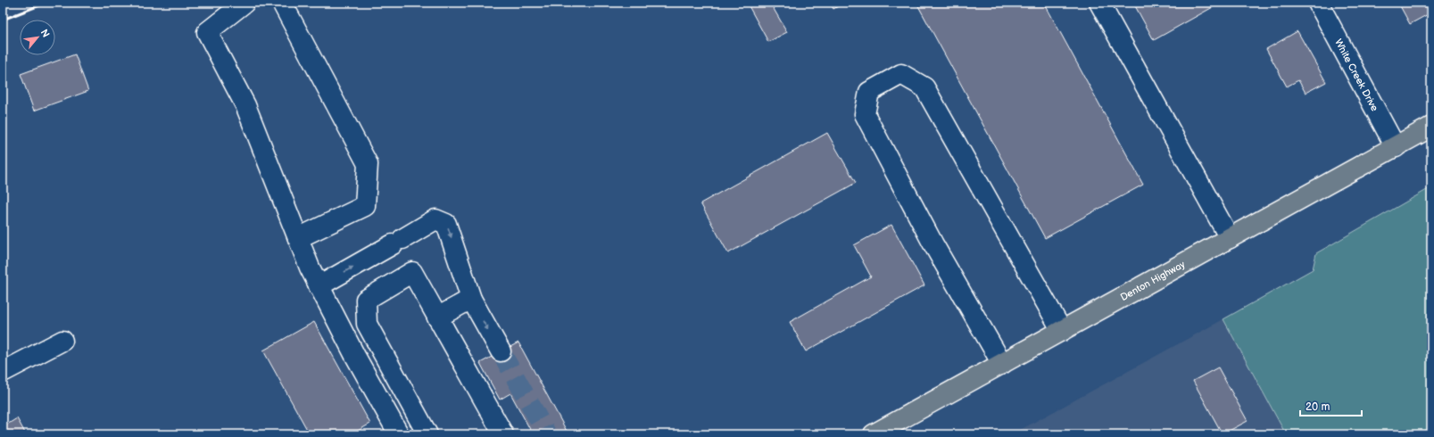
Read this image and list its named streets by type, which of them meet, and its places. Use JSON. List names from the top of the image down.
{
  "streets": {
    "main road": ["Denton Highway"],
    "street": ["White Creek Drive"]
  },
  "crossings": [
    ["White Creek Drive", "Denton Highway"]
  ],
  "scale_bar": "20 m",
  "north": "top right"
}
